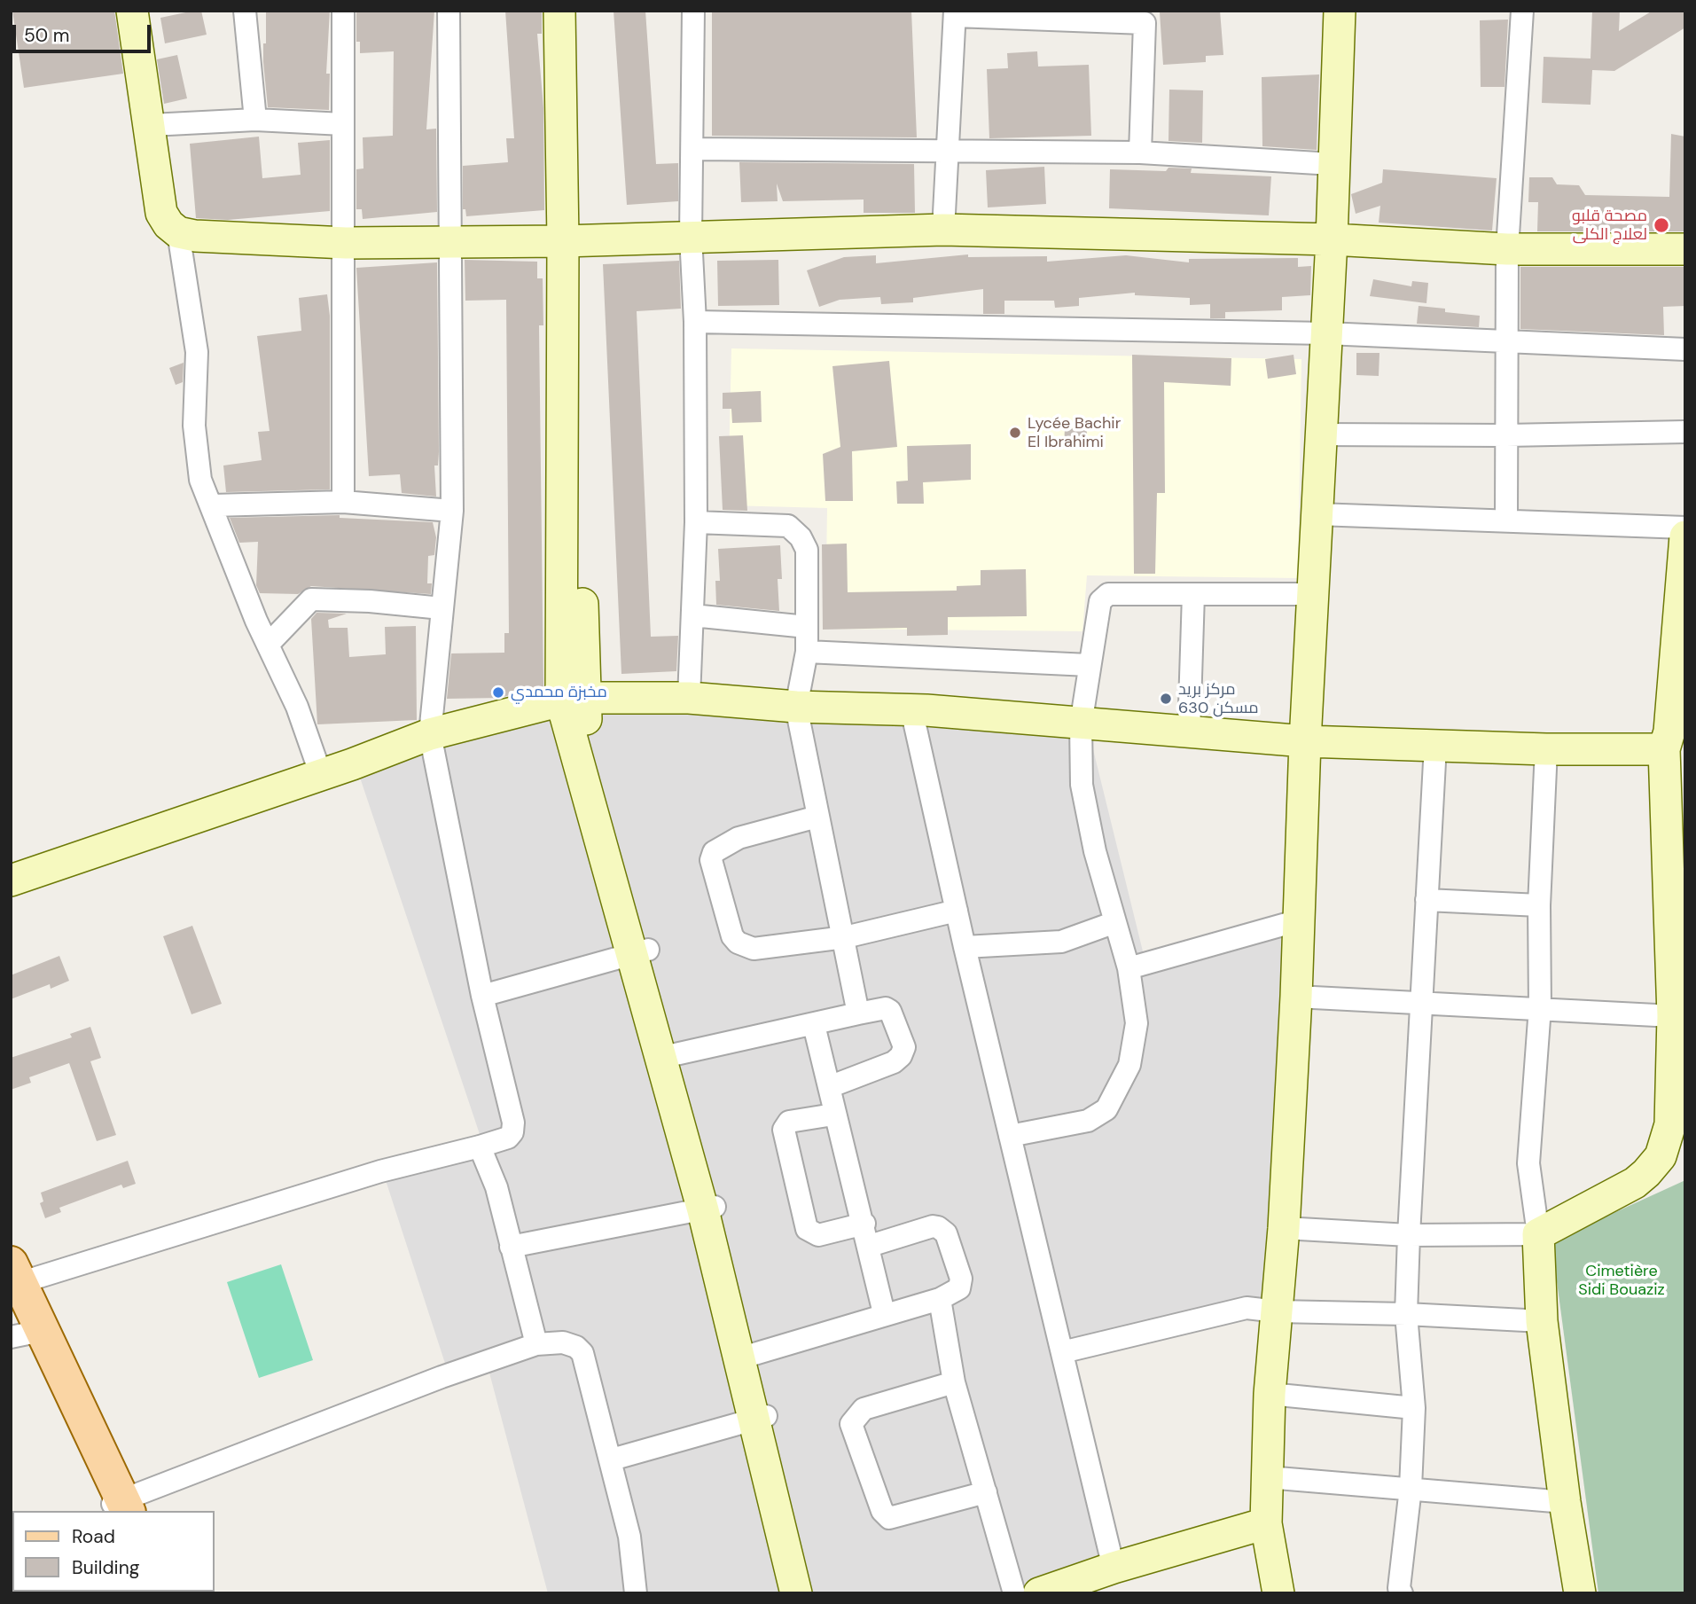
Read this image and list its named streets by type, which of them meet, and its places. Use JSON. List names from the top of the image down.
{
  "parks": ["Cimetière Sidi Bouaziz"],
  "places": [
    "مصحة قلبو لعلاج الكلى",
    "Lycée Bachir El Ibrahimi",
    "مخبزة محمدي",
    "مركز بريد 630 مسكن"
  ],
  "legend": ["Road", "Building"],
  "scale_bar": "50 m"
}
